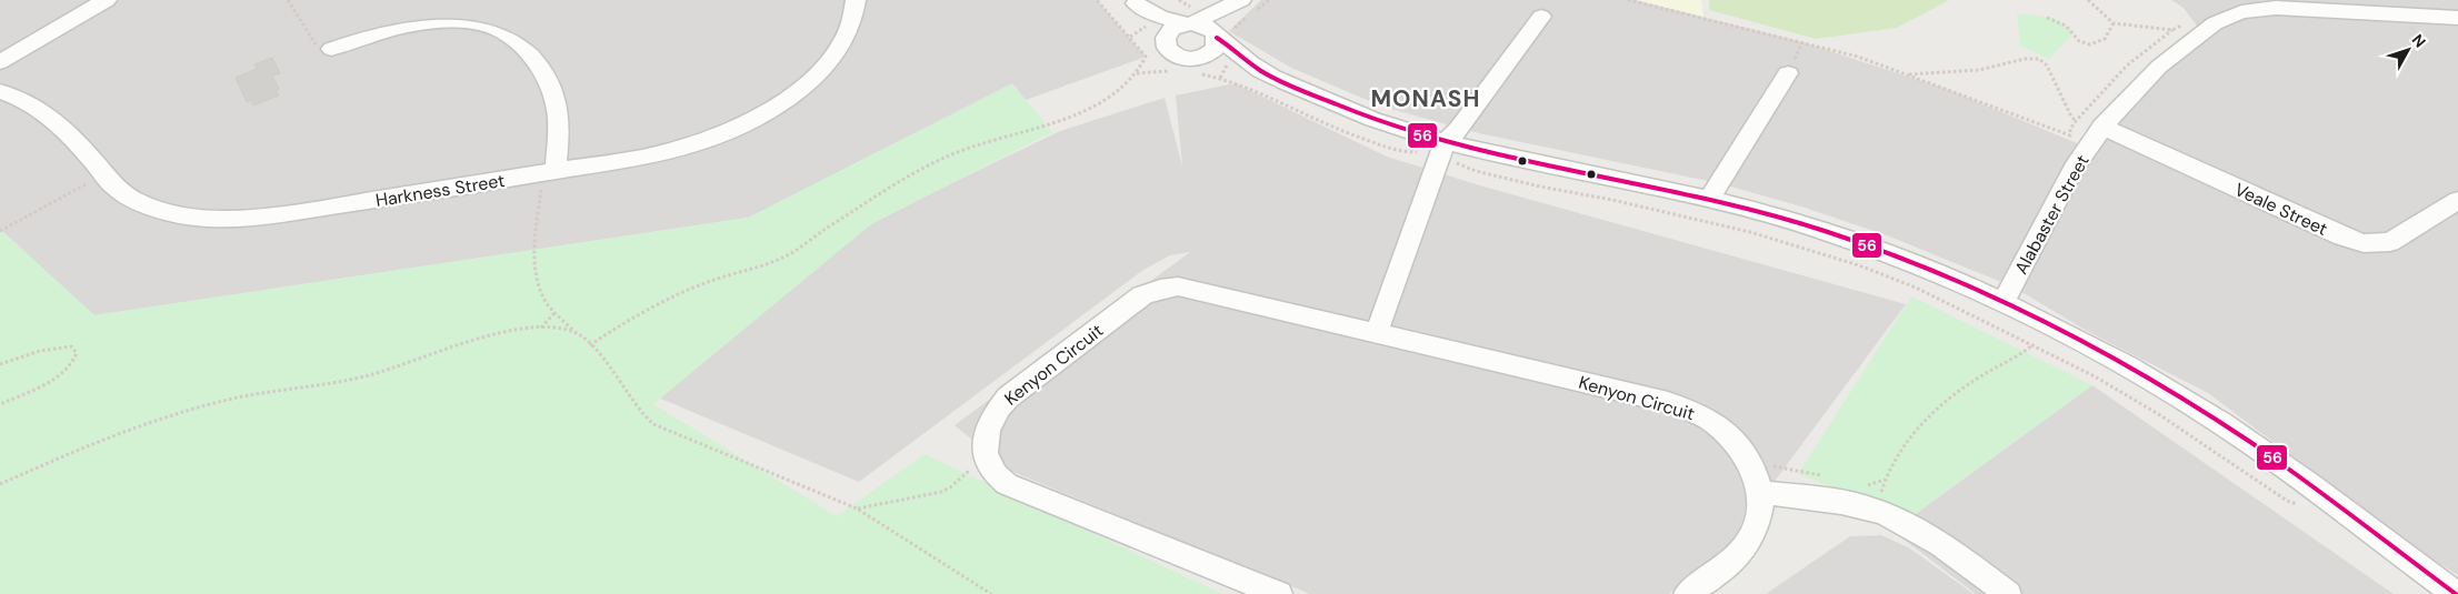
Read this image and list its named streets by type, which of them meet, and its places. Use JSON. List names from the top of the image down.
{
  "streets": {
    "street": [
      "Harkness Street",
      "Veale Street",
      "Alabaster Street",
      "Kenyon Circuit"
    ]
  },
  "crossings": [
    ["Veale Street", "Alabaster Street"]
  ],
  "districts": ["MONASH"],
  "lines": ["transit line 56"],
  "north": "top right"
}
